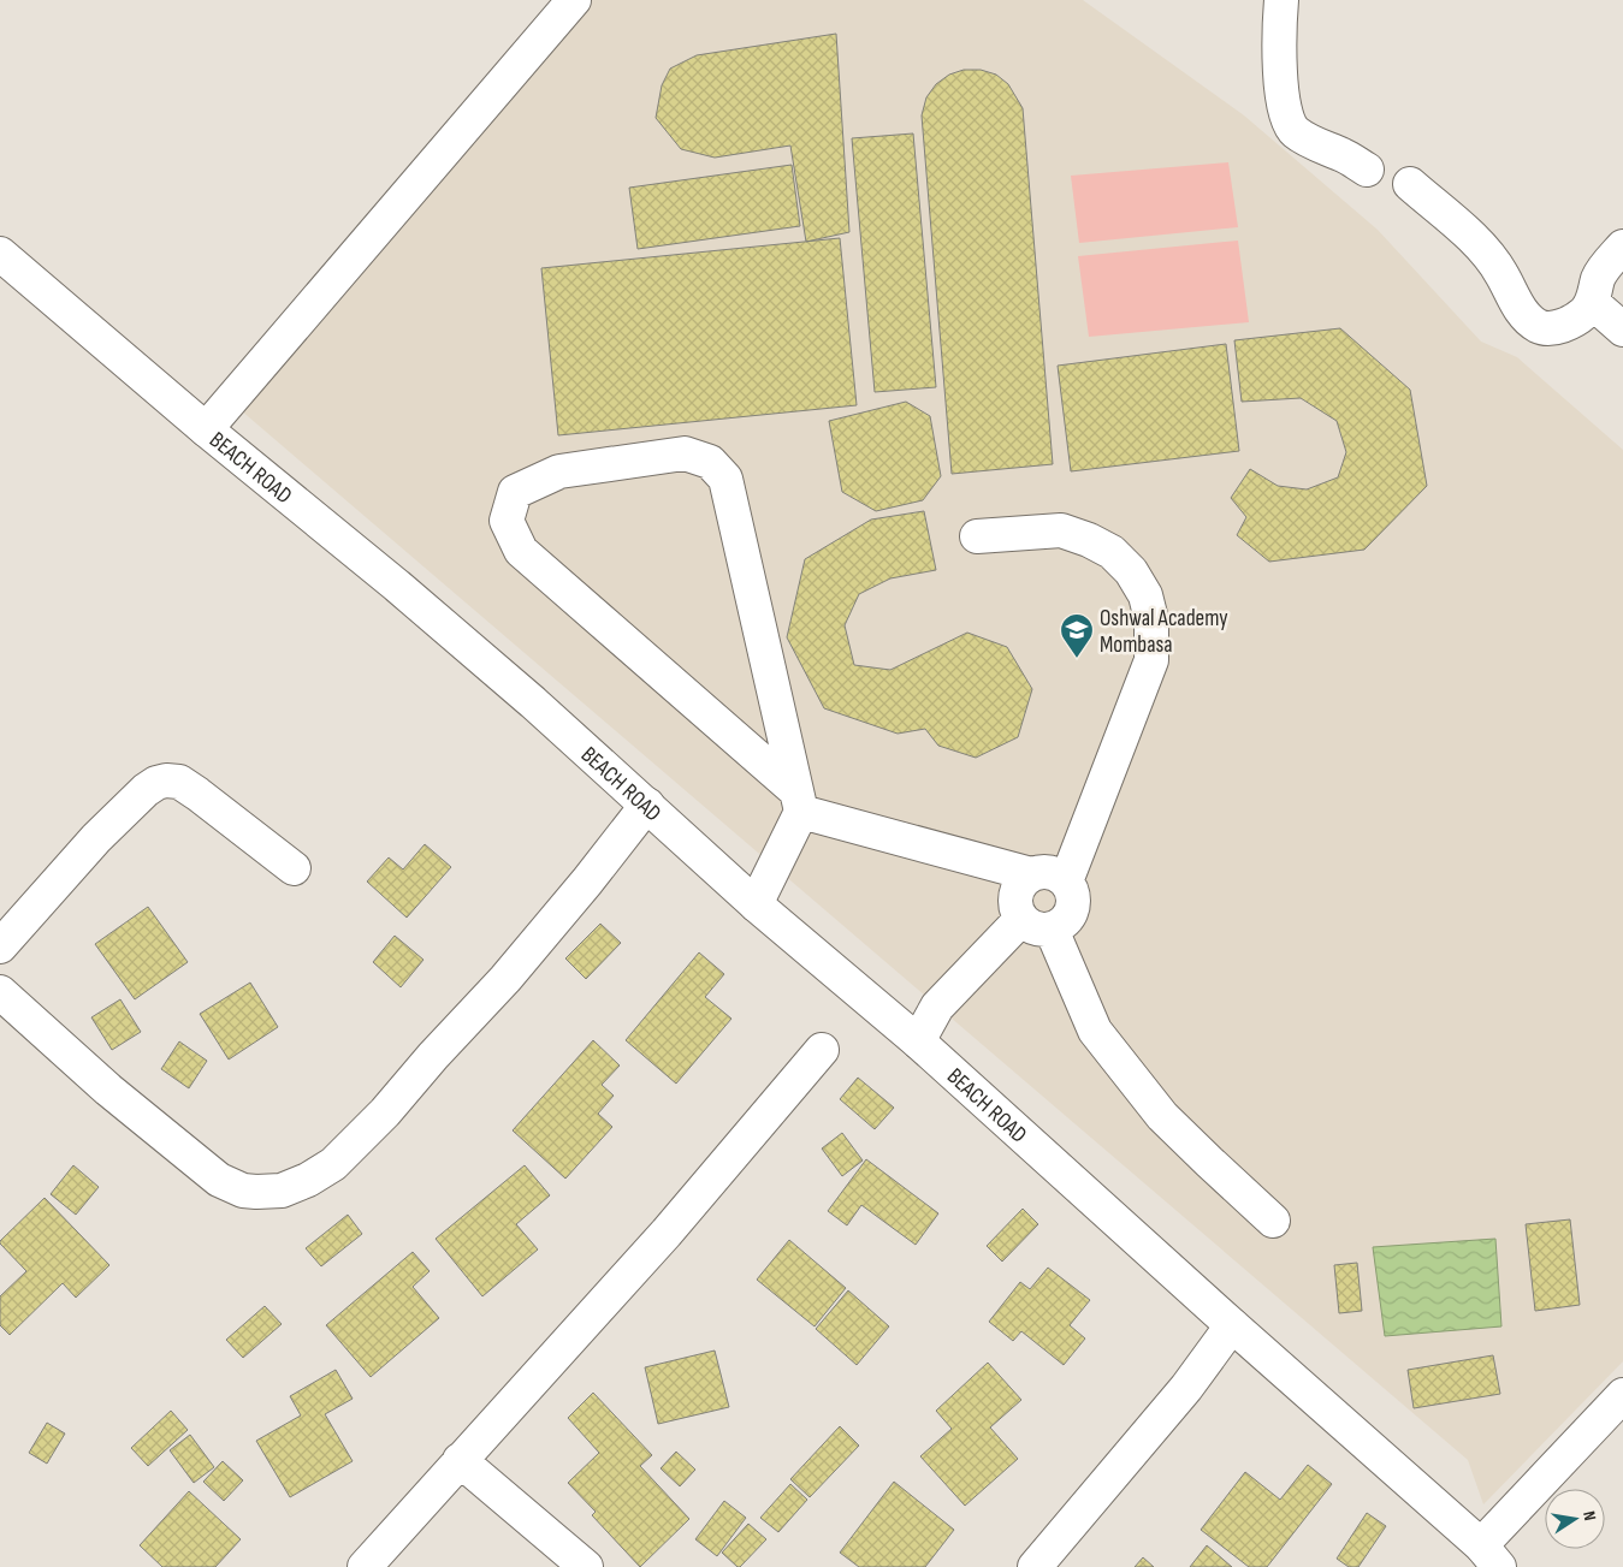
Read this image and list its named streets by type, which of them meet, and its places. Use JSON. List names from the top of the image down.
{
  "streets": {
    "street": ["BEACH ROAD"]
  },
  "places": {
    "school or university": ["Oshwal Academy Mombasa"]
  },
  "north": "right"
}
